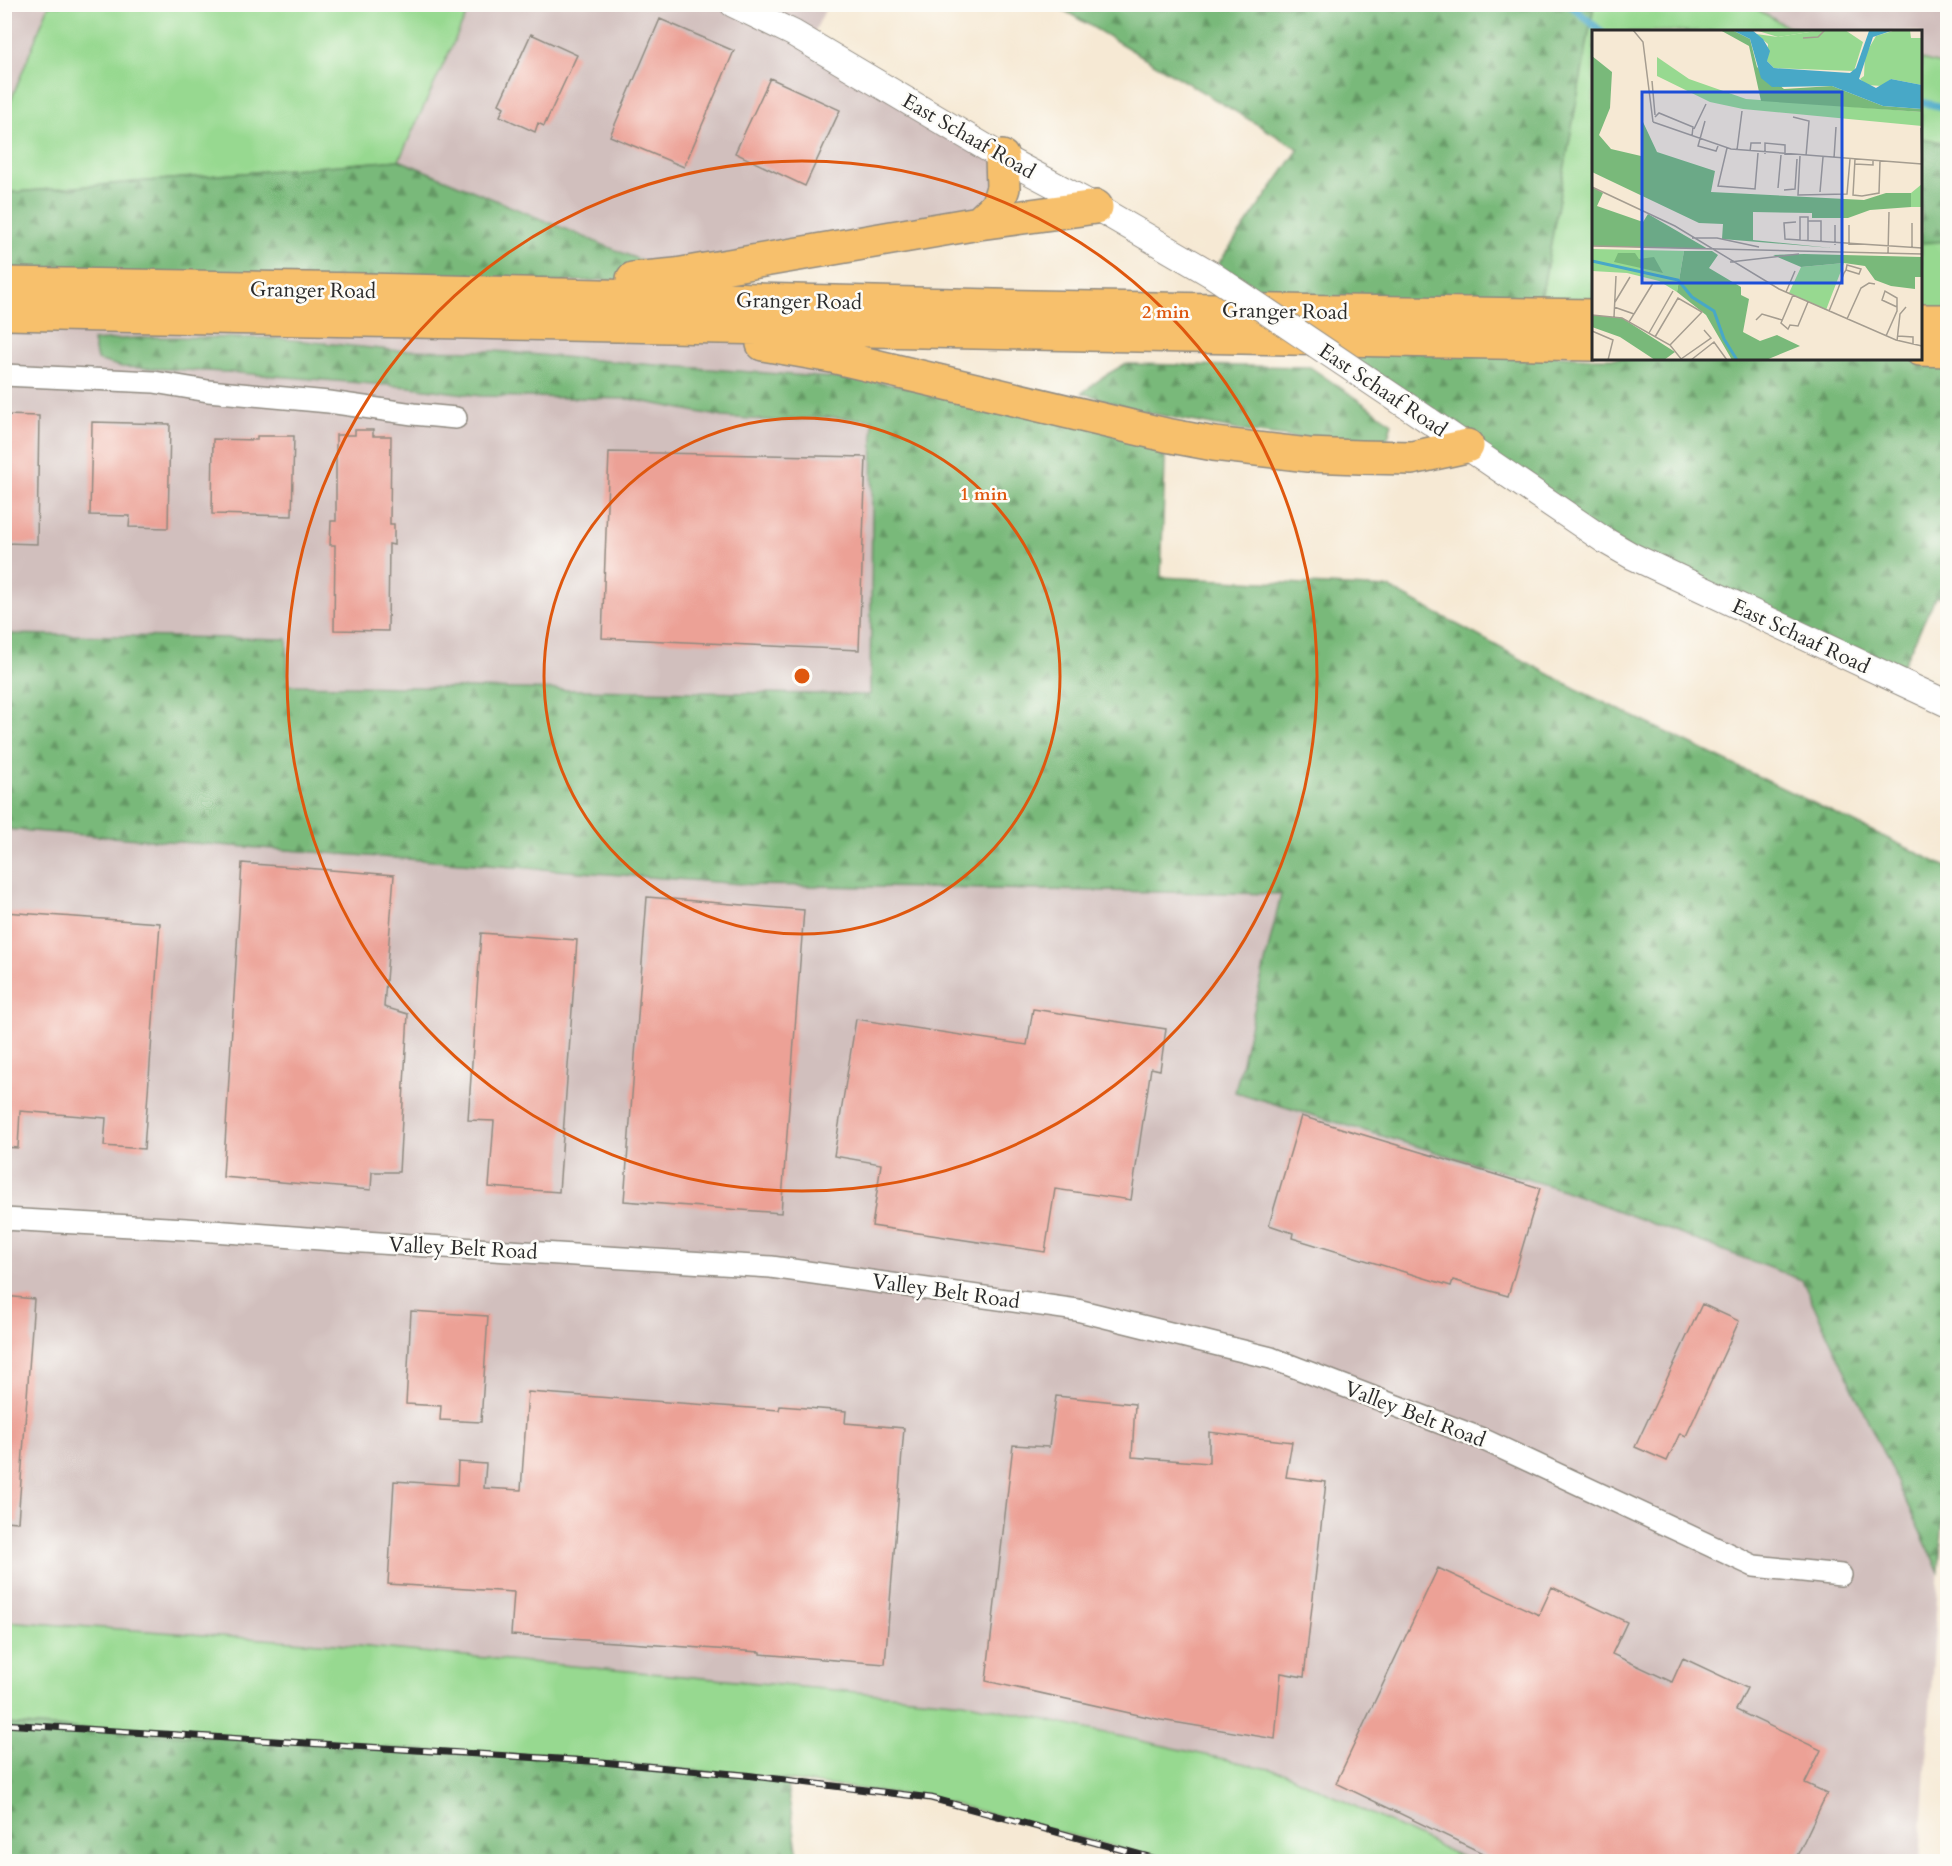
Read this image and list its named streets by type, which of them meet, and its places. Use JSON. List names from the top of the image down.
{
  "streets": {
    "main road": ["Granger Road"],
    "street": ["East Schaaf Road", "Valley Belt Road"]
  },
  "rings": ["2 min", "1 min"]
}
